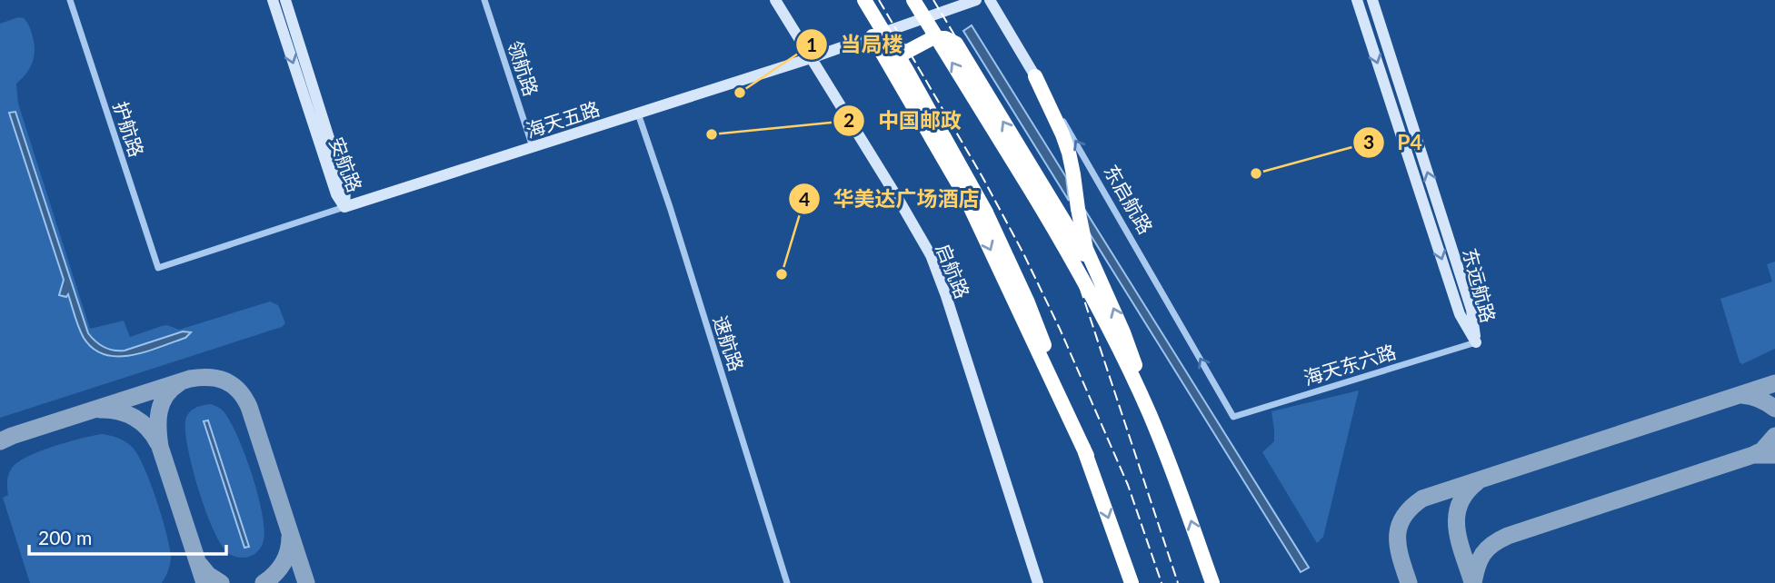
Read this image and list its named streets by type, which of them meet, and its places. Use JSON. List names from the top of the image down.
{
  "streets": {
    "street": [
      "领航路",
      "海天五路",
      "护航路",
      "安航路",
      "东启航路",
      "启航路",
      "东远航路",
      "速航路",
      "海天东六路"
    ]
  },
  "crossings": [
    ["领航路", "海天五路"],
    ["海天五路", "护航路"],
    ["海天五路", "安航路"],
    ["海天五路", "启航路"],
    ["海天五路", "速航路"],
    ["东启航路", "海天东六路"],
    ["东远航路", "海天东六路"]
  ],
  "one_way": ["东启航路"],
  "places": [
    "当局楼",
    "中国邮政",
    "P4",
    "华美达广场酒店"
  ],
  "scale_bar": "200 m"
}
